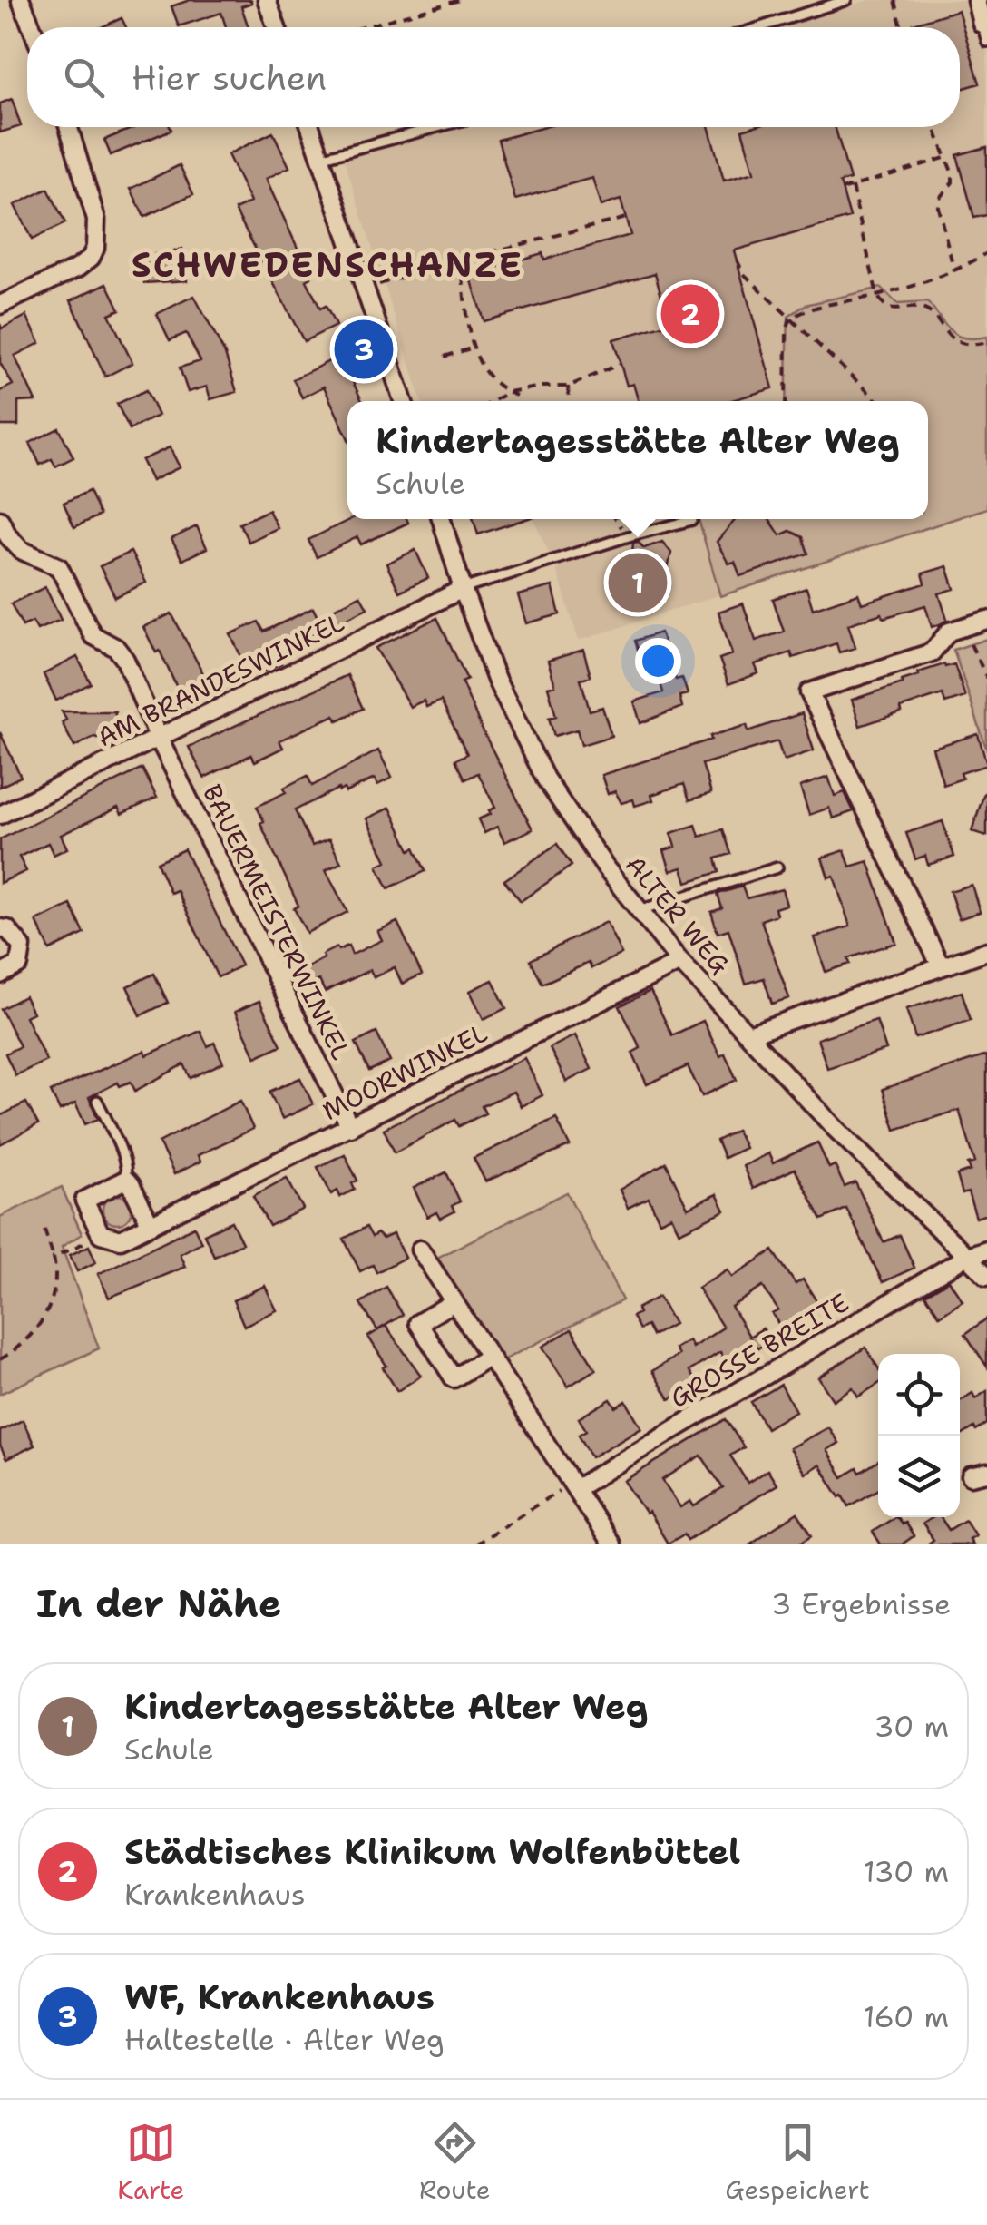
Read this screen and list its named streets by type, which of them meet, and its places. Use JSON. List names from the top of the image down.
{
  "streets": {
    "street": [
      "AM BRANDESWINKEL",
      "ALTER WEG",
      "BAUERMEISTERWINKEL",
      "MOORWINKEL",
      "GROSSE BREITE"
    ]
  },
  "crossings": [
    ["AM BRANDESWINKEL", "ALTER WEG"],
    ["AM BRANDESWINKEL", "BAUERMEISTERWINKEL"],
    ["ALTER WEG", "MOORWINKEL"],
    ["ALTER WEG", "GROSSE BREITE"],
    ["BAUERMEISTERWINKEL", "MOORWINKEL"]
  ],
  "districts": ["SCHWEDENSCHANZE"],
  "page": {
    "search": "Hier suchen",
    "pins": ["2", "3", "1"],
    "popup": ["Kindertagesstätte Alter Weg", "Schule"],
    "heading": ["In der Nähe", "3 Ergebnisse"],
    "list": [
      {
        "mark": "1",
        "name": "Kindertagesstätte Alter Weg",
        "note": "Schule",
        "value": "30 m"
      },
      {
        "mark": "2",
        "name": "Städtisches Klinikum Wolfenbüttel",
        "note": "Krankenhaus",
        "value": "130 m"
      },
      {
        "mark": "3",
        "name": "WF, Krankenhaus",
        "note": "Haltestelle · Alter Weg",
        "value": "160 m"
      }
    ],
    "nav": ["Karte", "Route", "Gespeichert"]
  }
}
